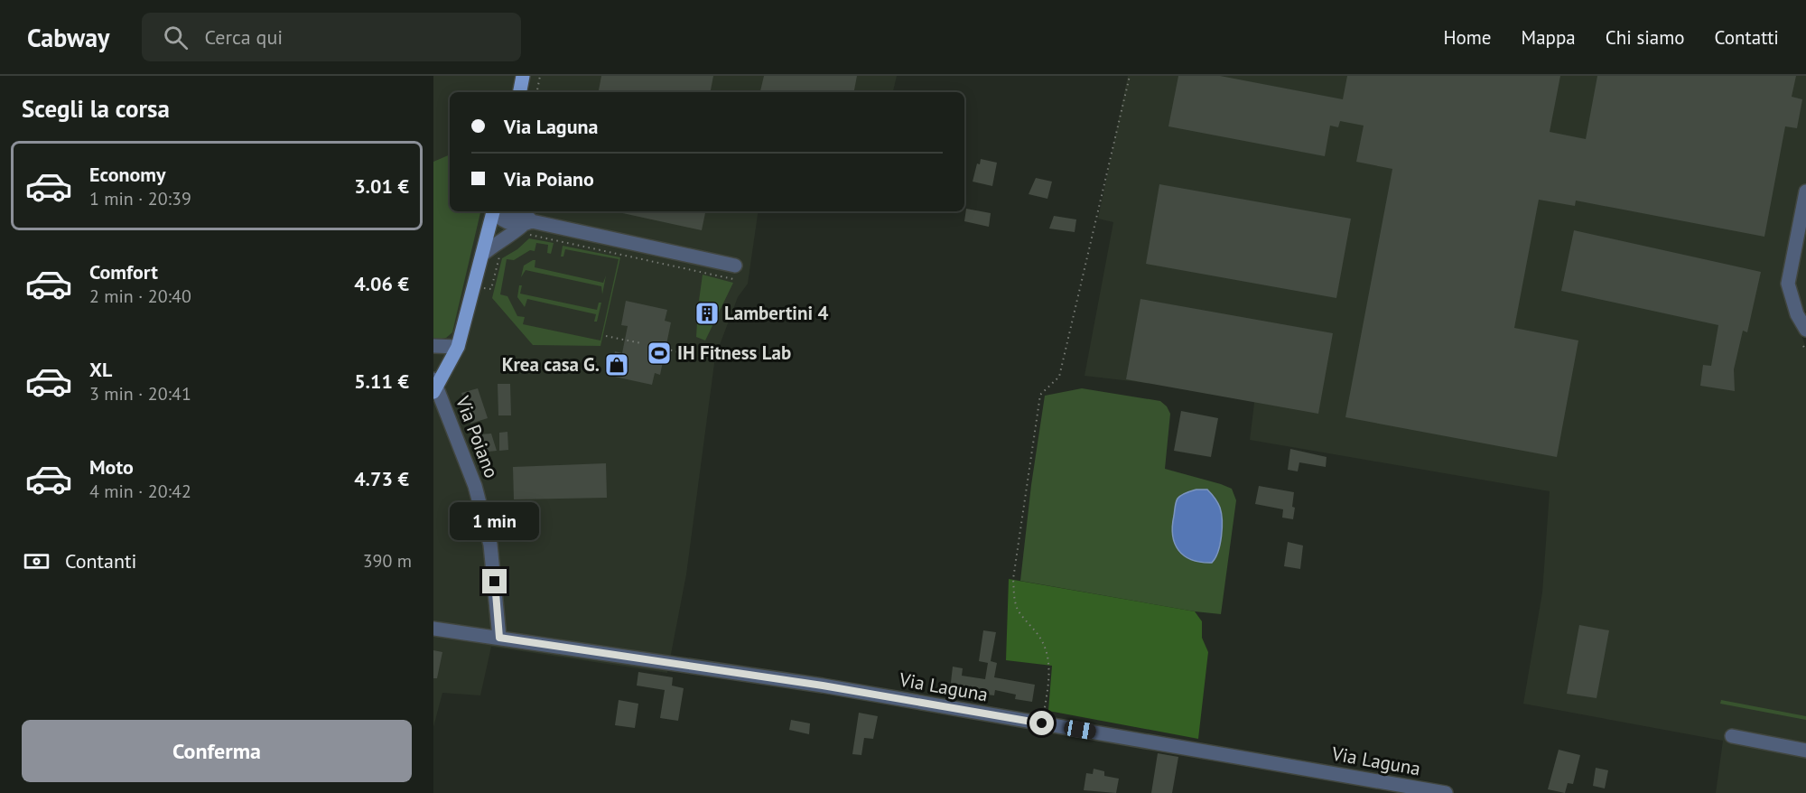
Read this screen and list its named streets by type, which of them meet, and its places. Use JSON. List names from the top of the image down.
{
  "streets": {
    "street": ["Via Poiano", "Via Laguna"]
  },
  "crossings": [
    ["Via Poiano", "Via Laguna"]
  ],
  "places": {
    "building": ["Lambertini 4"],
    "sports": ["IH Fitness Lab"],
    "shop": ["Krea casa G."]
  },
  "page": {
    "header": "Cabway",
    "search": "Cerca qui",
    "nav": [
      "Home",
      "Mappa",
      "Chi siamo",
      "Contatti"
    ],
    "heading": "Scegli la corsa",
    "banner": ["Via Laguna", "Via Poiano"],
    "list": [
      {
        "name": "Economy",
        "note": "1 min · 20:39",
        "value": "3.01 €"
      },
      {
        "name": "Comfort",
        "note": "2 min · 20:40",
        "value": "4.06 €"
      },
      {
        "name": "XL",
        "note": "3 min · 20:41",
        "value": "5.11 €"
      },
      {
        "name": "Moto",
        "note": "4 min · 20:42",
        "value": "4.73 €"
      }
    ],
    "bubble": "1 min",
    "pay": ["Contanti", "390 m"],
    "buttons": "Conferma"
  }
}
